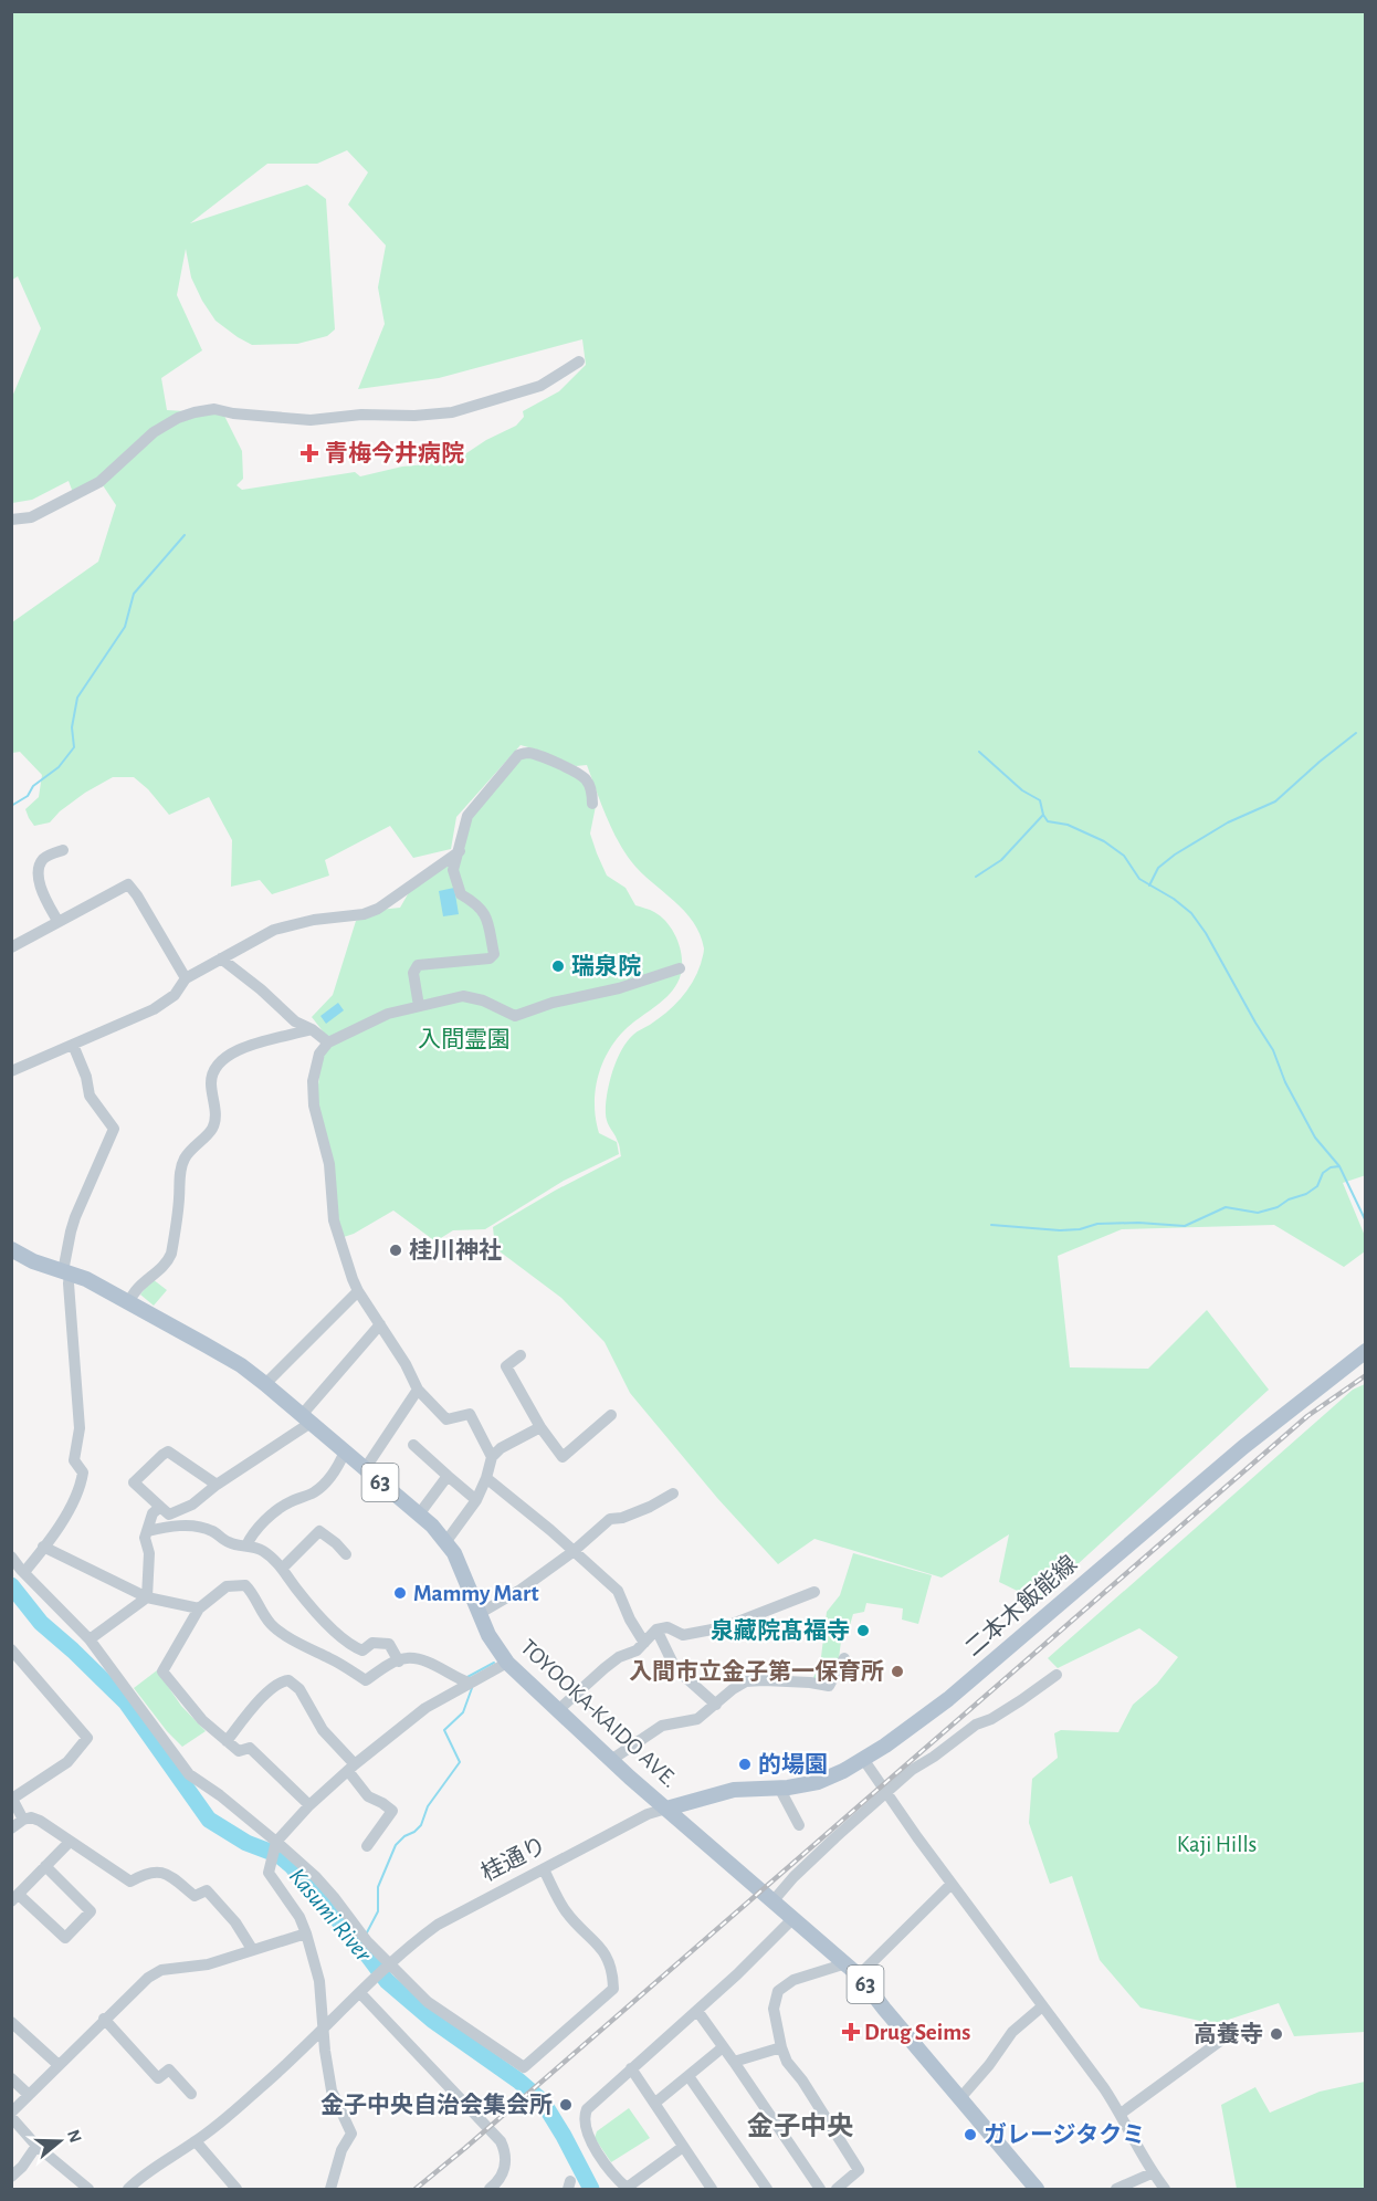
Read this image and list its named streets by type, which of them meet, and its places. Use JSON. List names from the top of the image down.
{
  "streets": {
    "main road": ["63", "二本木飯能線", "TOYOOKA-KAIDO AVE."],
    "street": ["桂通り"]
  },
  "crossings": [
    ["二本木飯能線", "TOYOOKA-KAIDO AVE."],
    ["二本木飯能線", "桂通り"],
    ["TOYOOKA-KAIDO AVE.", "桂通り"]
  ],
  "districts": ["金子中央"],
  "water": ["Kasumi River"],
  "parks": ["入間霊園", "Kaji Hills"],
  "places": {
    "health": ["青梅今井病院", "Drug Seims"],
    "other": [
      "瑞泉院",
      "桂川神社",
      "Mammy Mart",
      "泉藏院髙福寺",
      "入間市立金子第一保育所",
      "的場園",
      "高養寺",
      "金子中央自治会集会所",
      "ガレージタクミ"
    ]
  },
  "north": "right"
}
